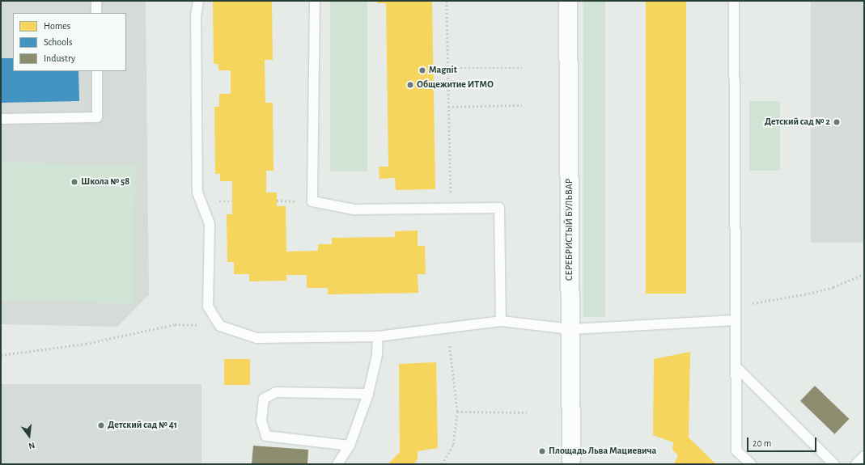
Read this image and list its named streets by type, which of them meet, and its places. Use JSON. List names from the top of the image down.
{
  "streets": {
    "street": ["СЕРЕБРИСТЫЙ БУЛЬВАР"]
  },
  "places": [
    "Magnit",
    "Общежитие ИТМО",
    "Детский сад № 2",
    "Школа № 58",
    "Детский сад № 41",
    "Площадь Льва Мациевича"
  ],
  "legend": ["Homes", "Schools", "Industry"],
  "scale_bar": "20 m",
  "north": "bottom"
}
